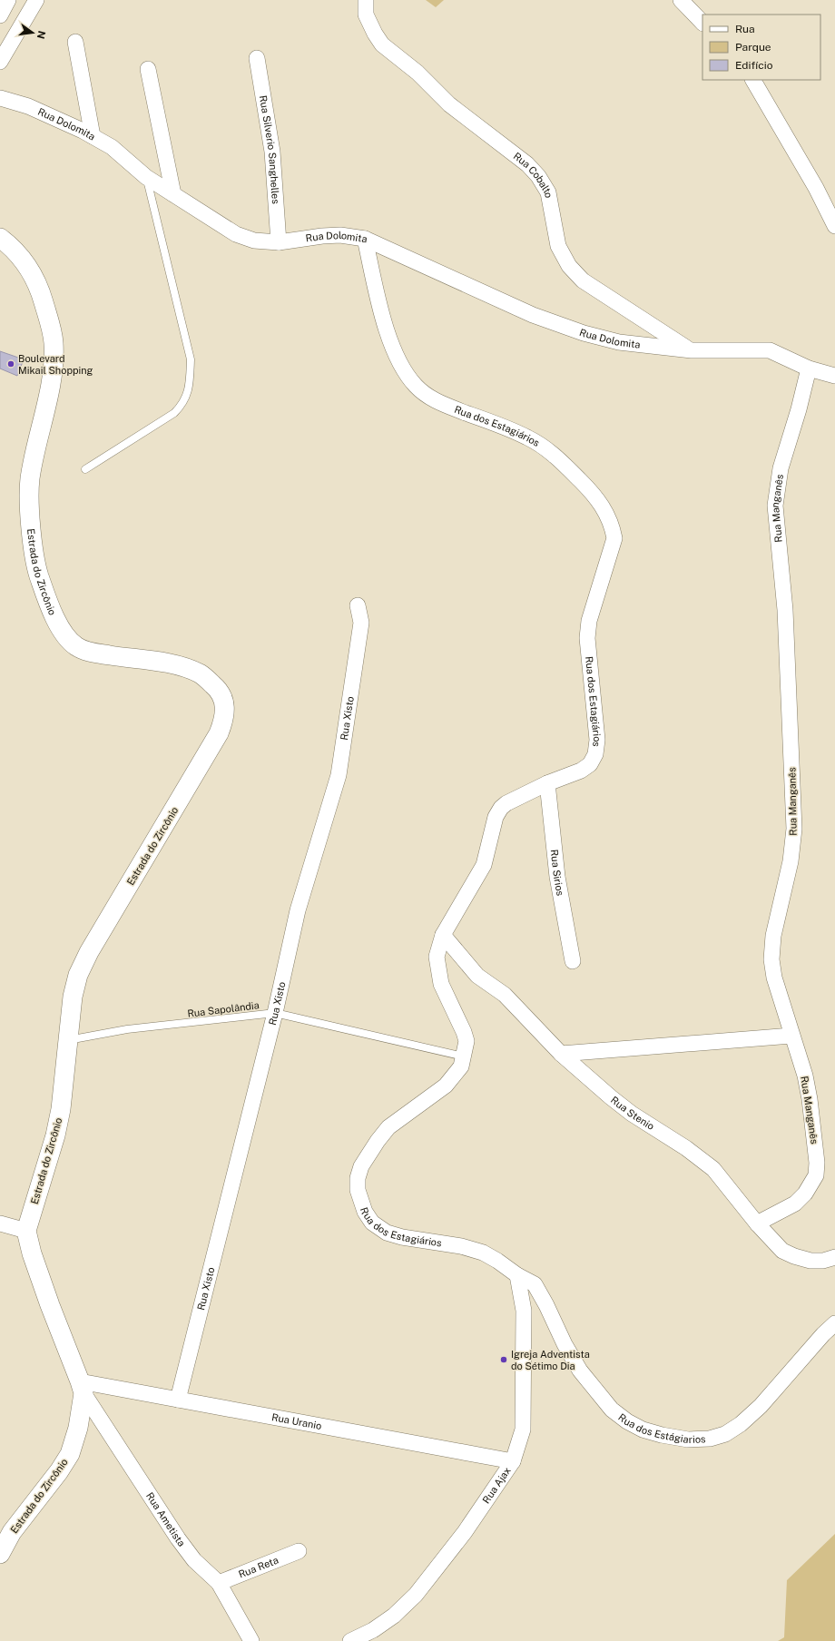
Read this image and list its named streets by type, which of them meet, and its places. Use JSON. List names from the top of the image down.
{
  "streets": {
    "street": [
      "Rua Dolomita",
      "Rua Silverio Sanghelles",
      "Rua Cobalto",
      "Rua dos Estagiários",
      "Rua Manganês",
      "Estrada do Zircônio",
      "Rua Xisto",
      "Rua Sirios",
      "Rua Stenio",
      "Rua Uranio",
      "Rua dos Estágiarios",
      "Rua Ajax",
      "Rua Ametista",
      "Rua Reta"
    ],
    "lane": ["Rua Sapolândia"]
  },
  "crossings": [
    ["Rua Dolomita", "Rua Silverio Sanghelles"],
    ["Rua Dolomita", "Rua Cobalto"],
    ["Rua Dolomita", "Rua dos Estagiários"],
    ["Rua dos Estagiários", "Rua Sirios"],
    ["Rua dos Estagiários", "Rua Sapolândia"],
    ["Rua dos Estagiários", "Rua Stenio"],
    ["Rua dos Estagiários", "Rua dos Estágiarios"],
    ["Rua dos Estagiários", "Rua Ajax"],
    ["Rua Manganês", "Rua Stenio"],
    ["Estrada do Zircônio", "Rua Sapolândia"],
    ["Estrada do Zircônio", "Rua Uranio"],
    ["Estrada do Zircônio", "Rua Ametista"],
    ["Rua Xisto", "Rua Sapolândia"],
    ["Rua Xisto", "Rua Uranio"],
    ["Rua Uranio", "Rua Ajax"],
    ["Rua Uranio", "Rua Ametista"],
    ["Rua dos Estágiarios", "Rua Ajax"],
    ["Rua Ametista", "Rua Reta"]
  ],
  "places": ["Boulevard Mikail Shopping", "Igreja Adventista do Sétimo Dia"],
  "legend": ["Rua", "Parque", "Edifício"],
  "north": "right"
}
